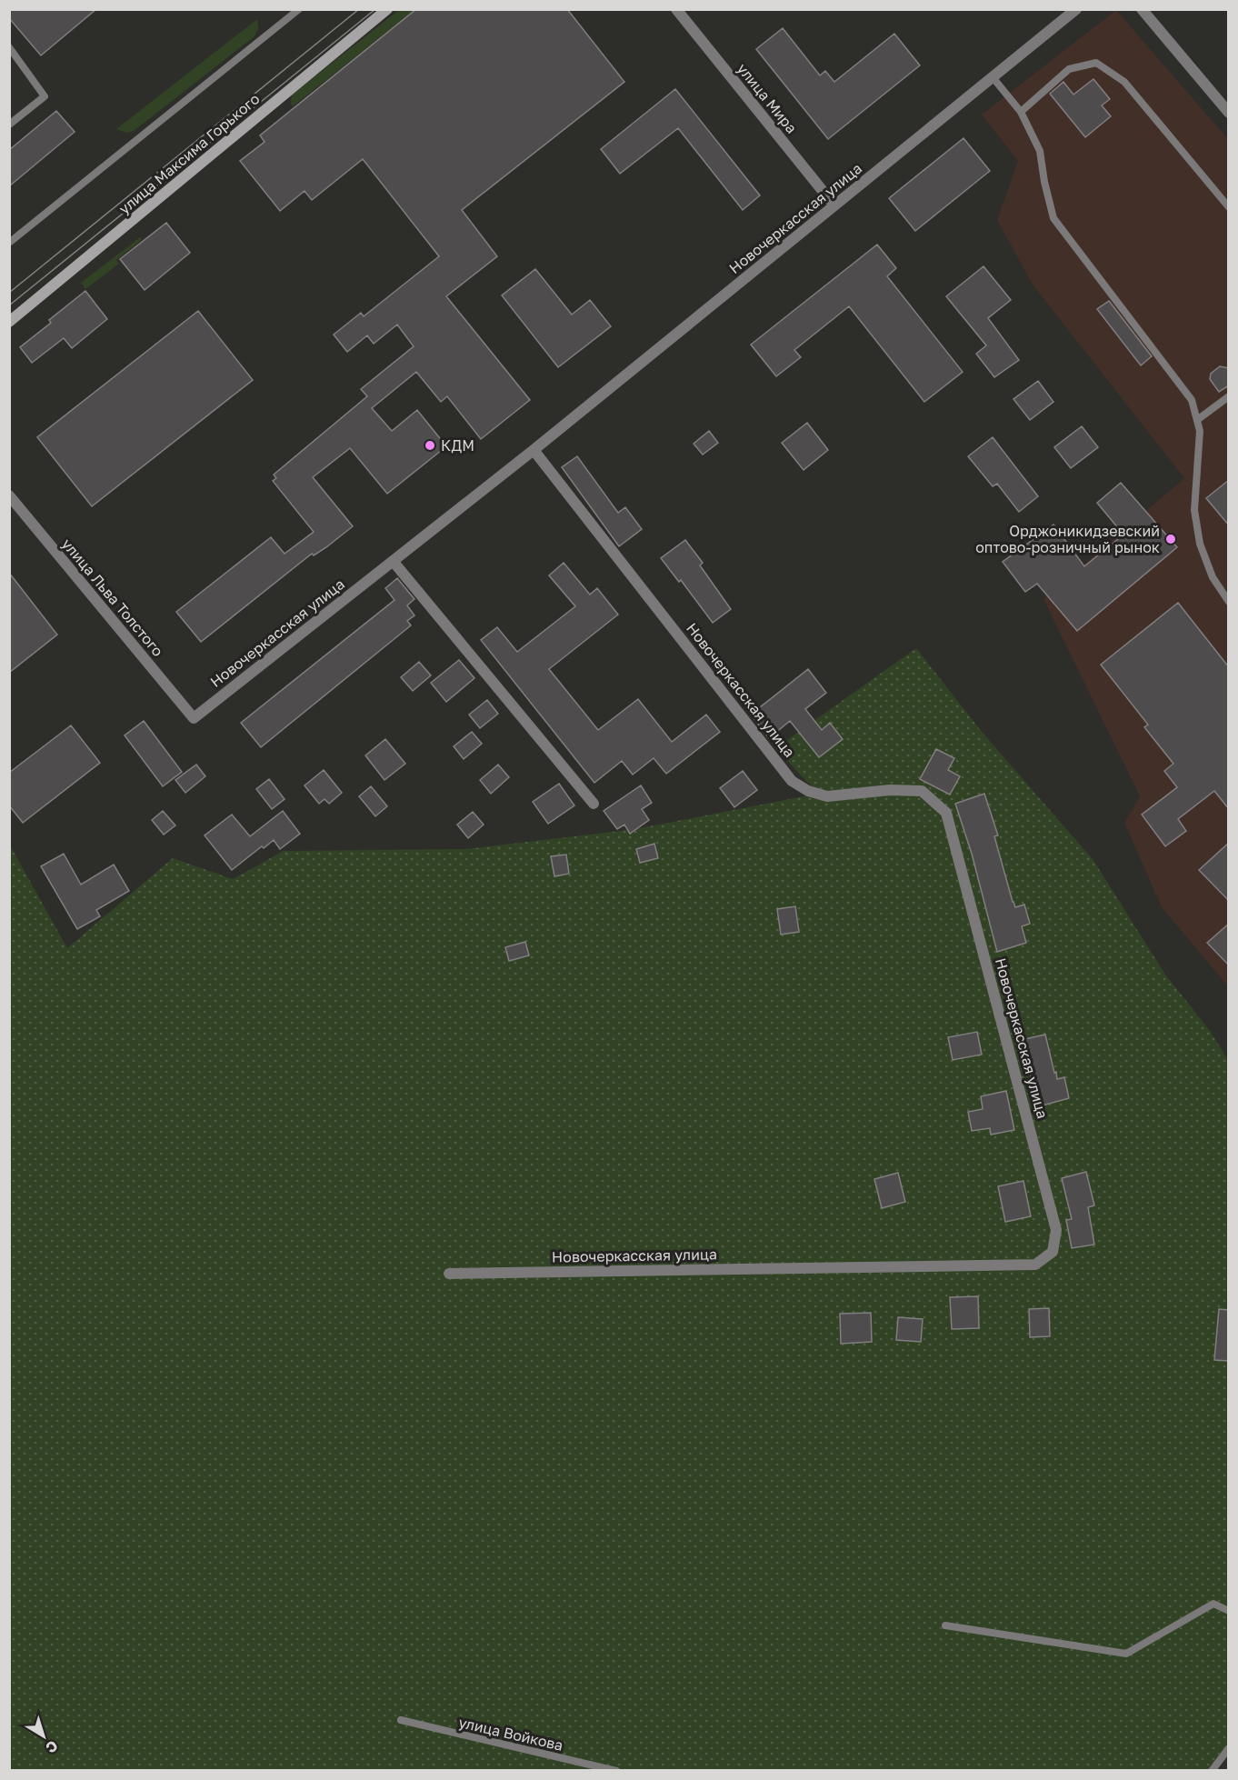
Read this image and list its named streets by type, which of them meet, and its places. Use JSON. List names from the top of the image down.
{
  "streets": {
    "street": [
      "улица Мира",
      "улица Максима Горького",
      "Новочеркасская улица",
      "улица Льва Толстого"
    ],
    "lane": ["улица Войкова"]
  },
  "crossings": [
    ["улица Мира", "Новочеркасская улица"],
    ["Новочеркасская улица", "улица Льва Толстого"]
  ],
  "places": ["КДМ", "Орджоникидзевский оптово-розничный рынок"],
  "north": "bottom right"
}
